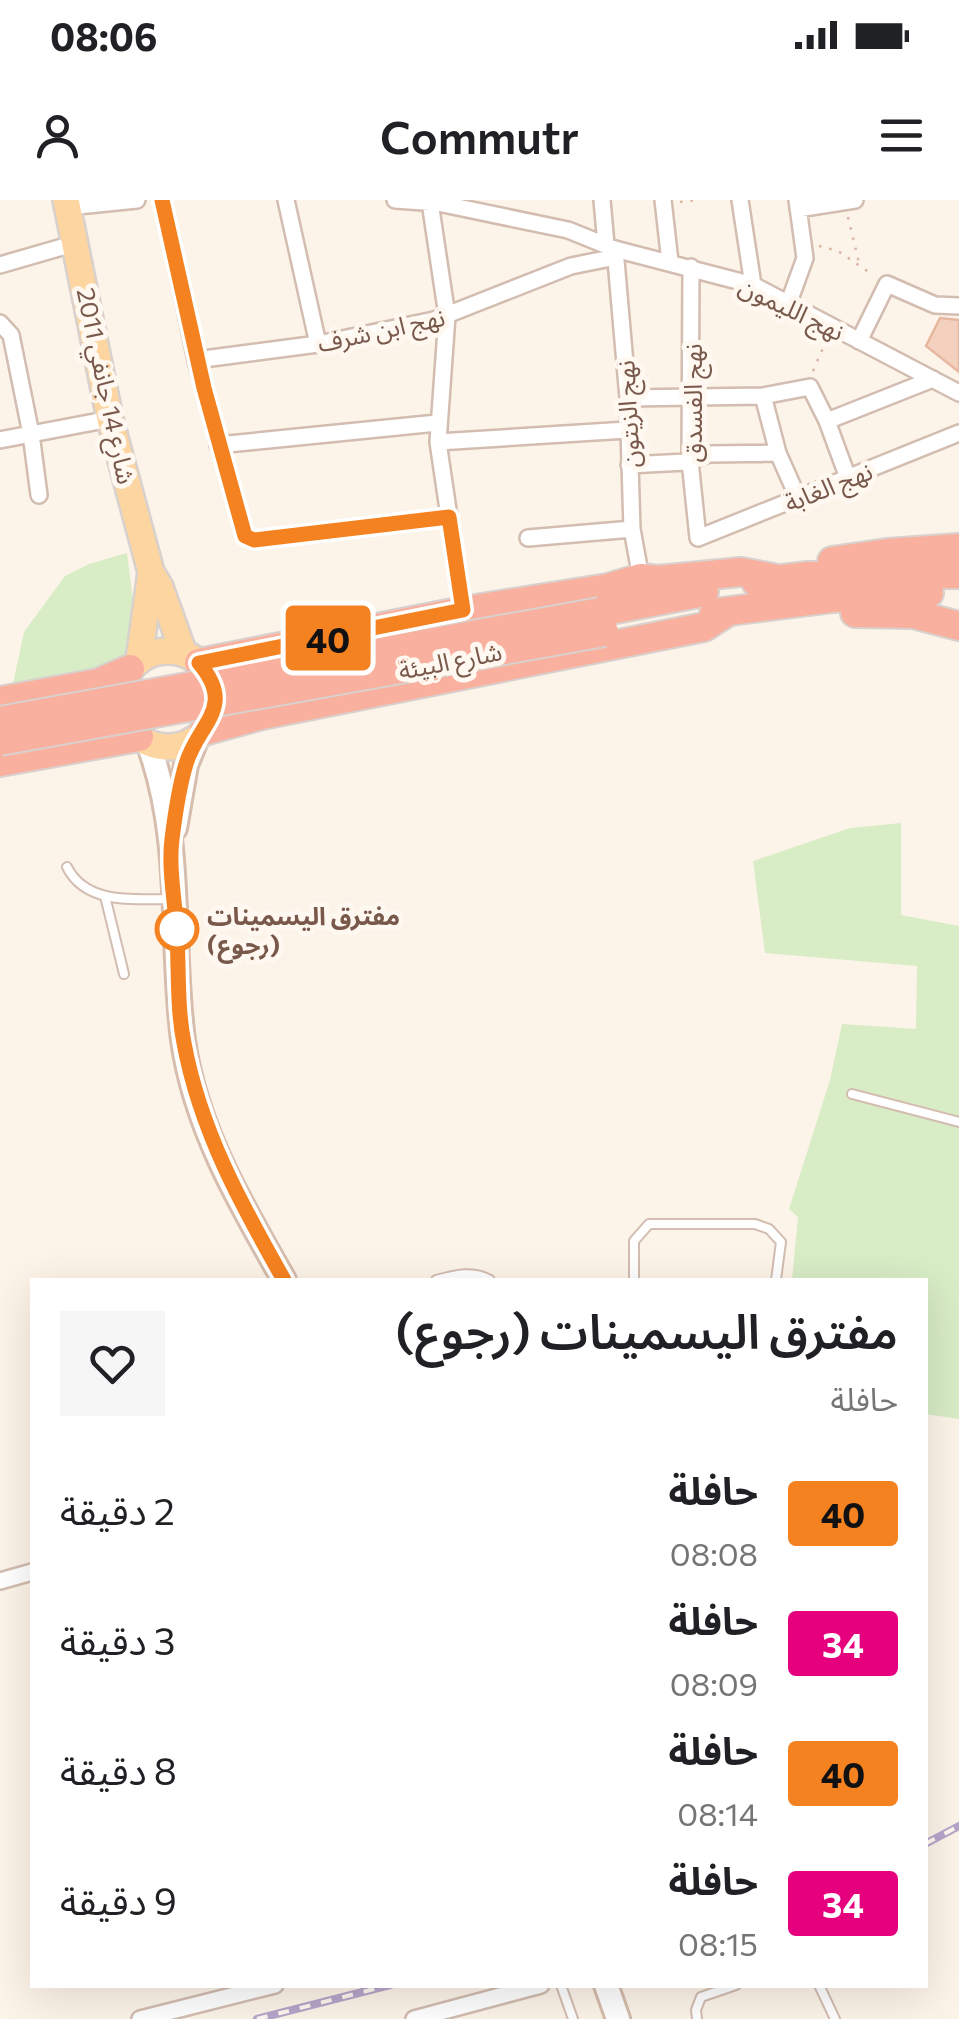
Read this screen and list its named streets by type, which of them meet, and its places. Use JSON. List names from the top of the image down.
{
  "streets": {
    "highway": ["شارع البيئة"],
    "main road": ["شارع 14 جانفي 2011"],
    "street": [
      "نهج الليمون",
      "نهج ابن شرف",
      "نهج الفسدق",
      "نهج الزيتون",
      "نهج الغابة"
    ]
  },
  "crossings": [
    ["نهج الليمون", "نهج ابن شرف"],
    ["نهج الليمون", "نهج الفسدق"],
    ["نهج الليمون", "نهج الزيتون"],
    ["نهج ابن شرف", "نهج الزيتون"],
    ["نهج الفسدق", "نهج الغابة"]
  ],
  "places": ["مفترق اليسمينات (رجوع)"],
  "lines": ["bus line 40"],
  "page": {
    "status": "08:06",
    "header": "Commutr",
    "on_map": "40",
    "heading": ["مفترق اليسمينات (رجوع)", "حافلة"],
    "list": [
      {
        "mark": "40",
        "name": "حافلة",
        "note": "08:08",
        "value": "2 دقيقة"
      },
      {
        "mark": "34",
        "name": "حافلة",
        "note": "08:09",
        "value": "3 دقيقة"
      },
      {
        "mark": "40",
        "name": "حافلة",
        "note": "08:14",
        "value": "8 دقيقة"
      },
      {
        "mark": "34",
        "name": "حافلة",
        "note": "08:15",
        "value": "9 دقيقة"
      }
    ]
  }
}
